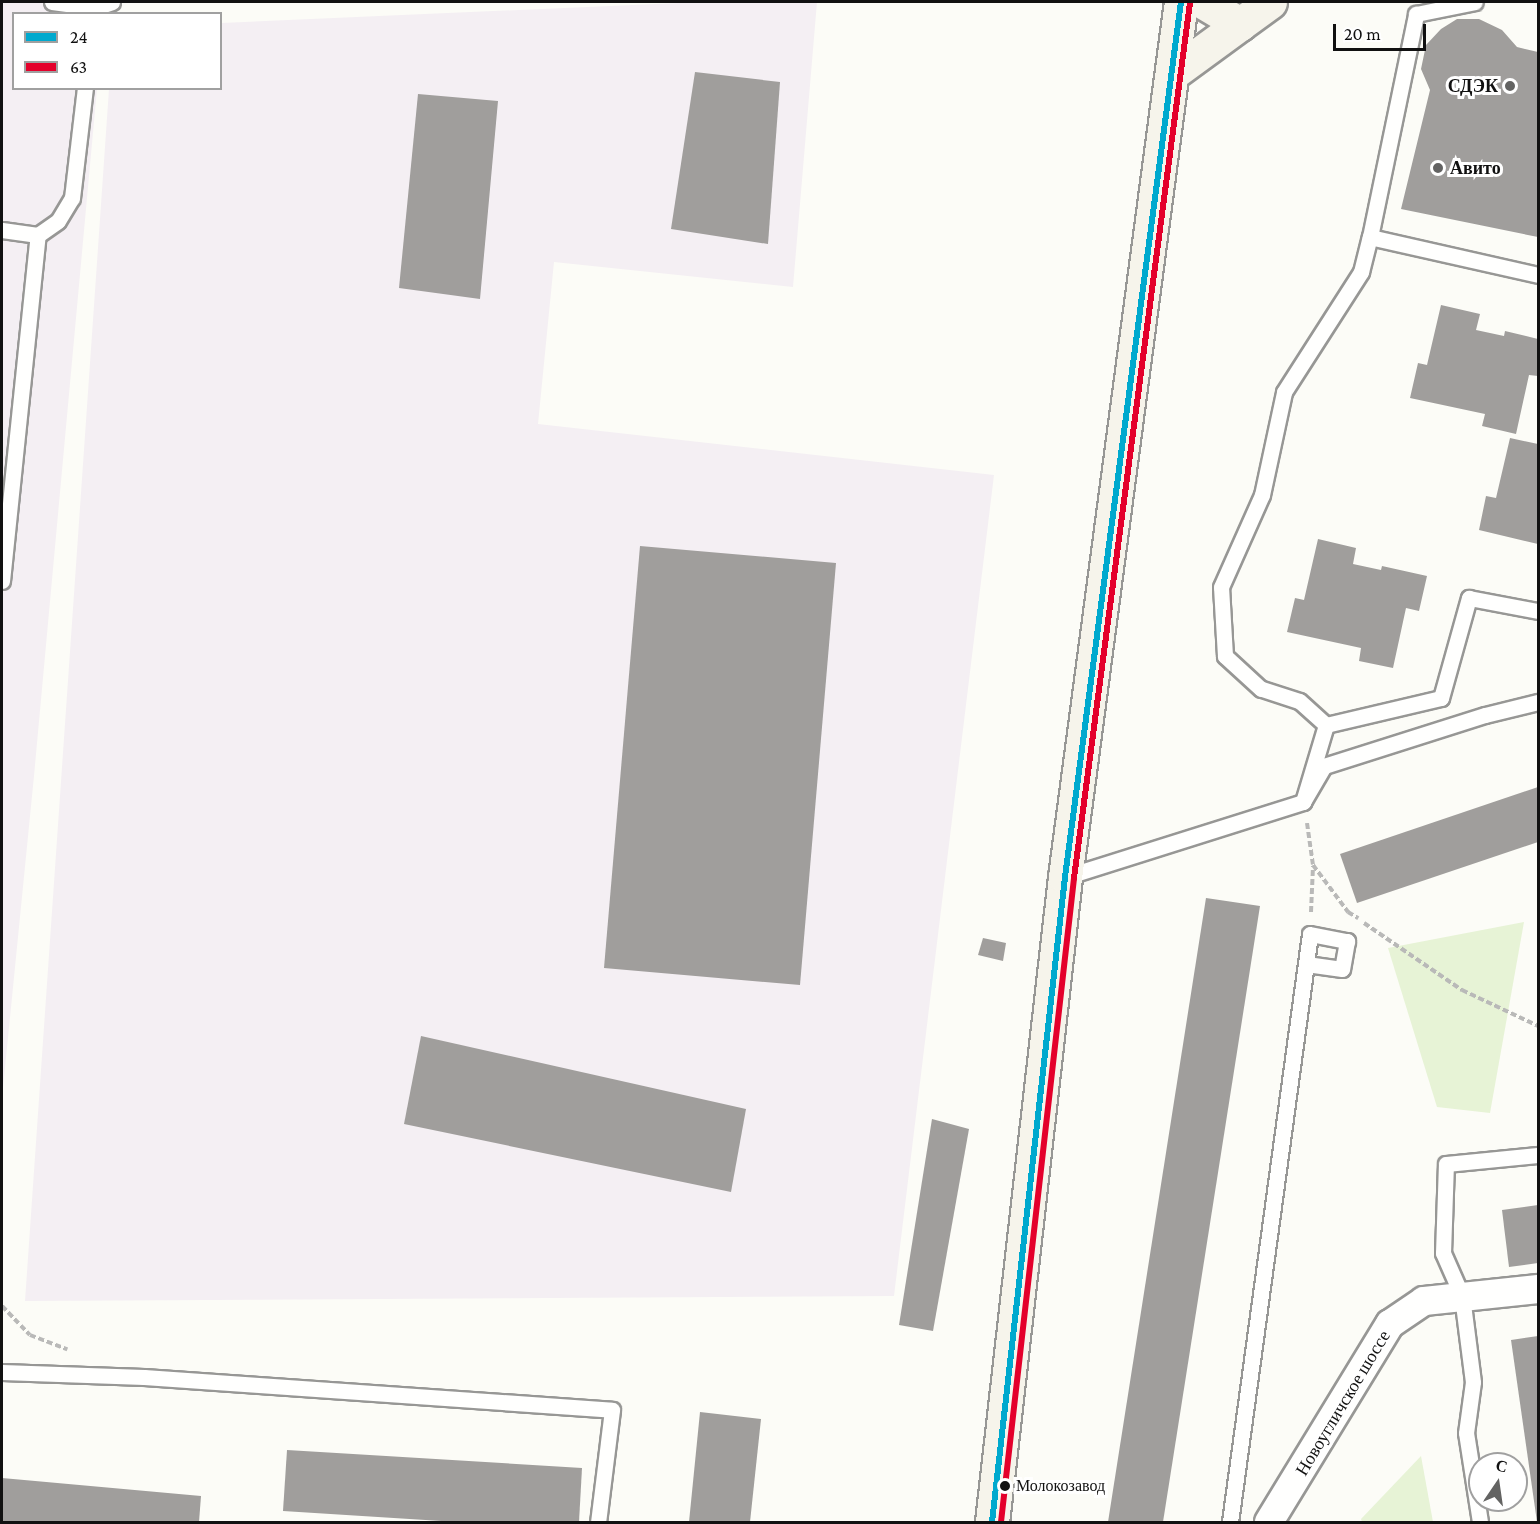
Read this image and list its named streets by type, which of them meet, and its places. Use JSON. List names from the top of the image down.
{
  "streets": {
    "street": ["Новоугличское шоссе"]
  },
  "places": ["СДЭК", "Авито", "Молокозавод"],
  "lines": ["transit line 24", "transit line 63"],
  "legend": ["24", "63"],
  "scale_bar": "20 m",
  "north": "top"
}
